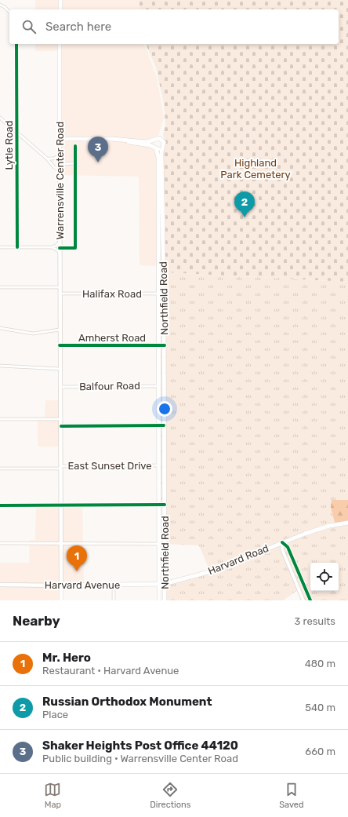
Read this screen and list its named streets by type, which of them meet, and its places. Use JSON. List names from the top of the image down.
{
  "streets": {
    "main road": [
      "Warrensville Center Road",
      "Northfield Road",
      "Harvard Road",
      "Harvard Avenue"
    ],
    "street": [
      "Lytle Road",
      "Halifax Road",
      "Amherst Road",
      "Balfour Road",
      "East Sunset Drive"
    ]
  },
  "crossings": [
    ["Warrensville Center Road", "Halifax Road"],
    ["Warrensville Center Road", "Amherst Road"],
    ["Warrensville Center Road", "Balfour Road"],
    ["Warrensville Center Road", "East Sunset Drive"],
    ["Warrensville Center Road", "Harvard Avenue"],
    ["Halifax Road", "Northfield Road"],
    ["Northfield Road", "Amherst Road"],
    ["Northfield Road", "Balfour Road"],
    ["Northfield Road", "East Sunset Drive"],
    ["Northfield Road", "Harvard Road"],
    ["Northfield Road", "Harvard Avenue"],
    ["Harvard Road", "Harvard Avenue"]
  ],
  "parks": ["Highland Park Cemetery"],
  "page": {
    "search": "Search here",
    "pins": ["3", "2", "1"],
    "heading": ["Nearby", "3 results"],
    "list": [
      {
        "mark": "1",
        "name": "Mr. Hero",
        "note": "Restaurant · Harvard Avenue",
        "value": "480 m"
      },
      {
        "mark": "2",
        "name": "Russian Orthodox Monument",
        "note": "Place",
        "value": "540 m"
      },
      {
        "mark": "3",
        "name": "Shaker Heights Post Office 44120",
        "note": "Public building · Warrensville Center Road",
        "value": "660 m"
      }
    ],
    "nav": ["Map", "Directions", "Saved"]
  }
}
